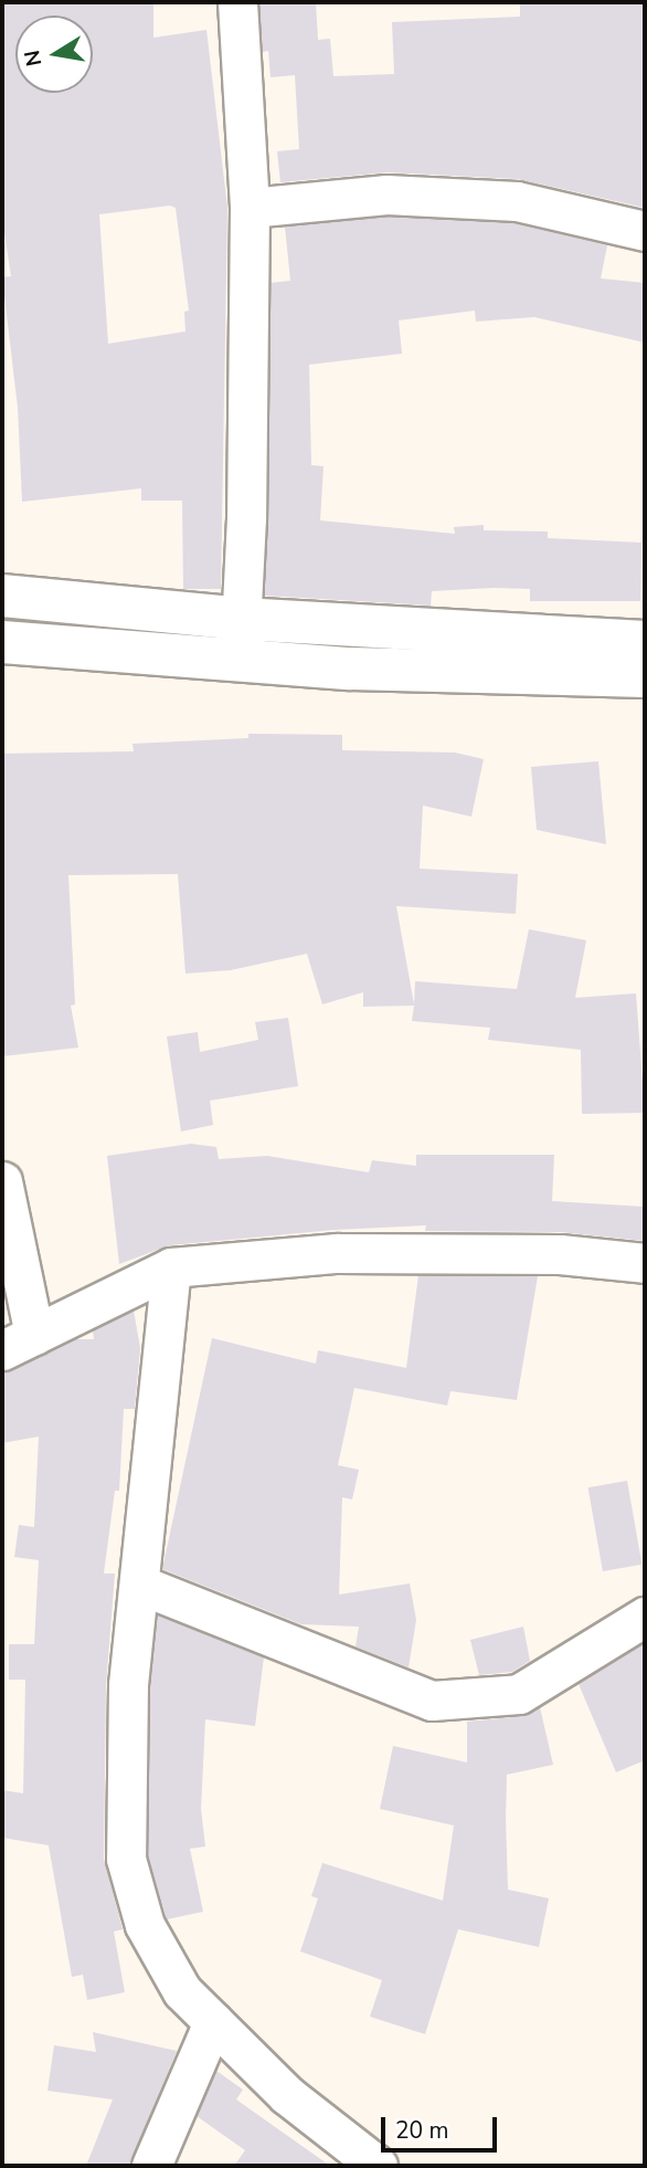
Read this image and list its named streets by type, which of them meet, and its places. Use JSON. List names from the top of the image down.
{
  "scale_bar": "20 m",
  "north": "left"
}
